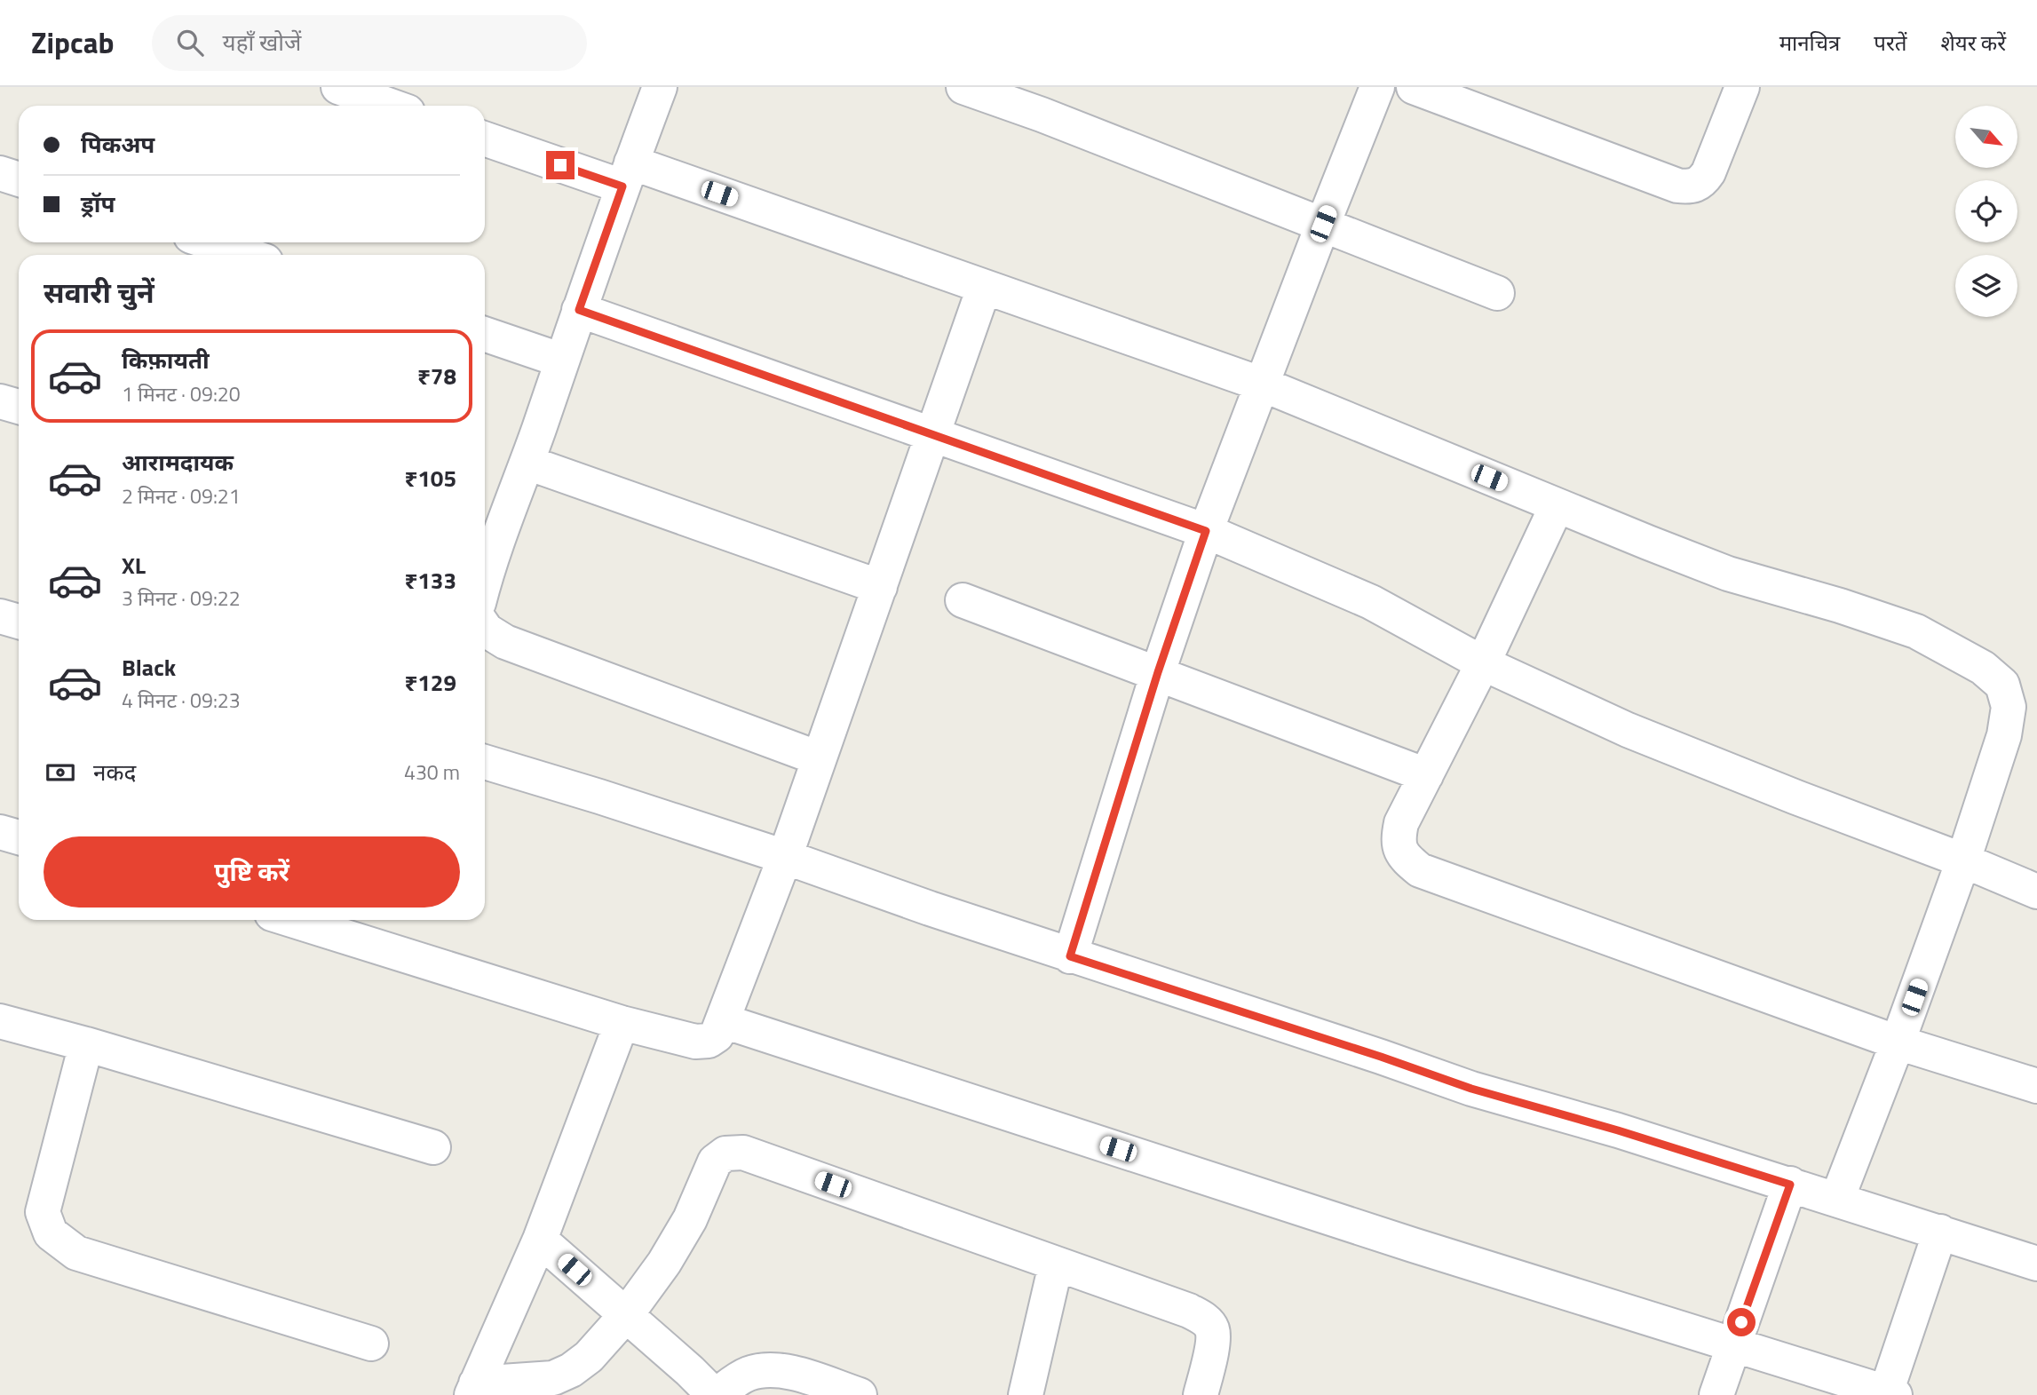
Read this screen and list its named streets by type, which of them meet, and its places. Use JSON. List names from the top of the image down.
{
  "north": "bottom right",
  "page": {
    "header": "Zipcab",
    "search": "यहाँ खोजें",
    "nav": ["मानचित्र", "परतें", "शेयर करें"],
    "banner": ["पिकअप", "ड्रॉप"],
    "heading": "सवारी चुनें",
    "list": [
      {
        "name": "किफ़ायती",
        "note": "1 मिनट · 09:20",
        "value": "₹78"
      },
      {
        "name": "आरामदायक",
        "note": "2 मिनट · 09:21",
        "value": "₹105"
      },
      {
        "name": "XL",
        "note": "3 मिनट · 09:22",
        "value": "₹133"
      },
      {
        "name": "Black",
        "note": "4 मिनट · 09:23",
        "value": "₹129"
      }
    ],
    "pay": ["नकद", "430 m"],
    "buttons": "पुष्टि करें"
  }
}
